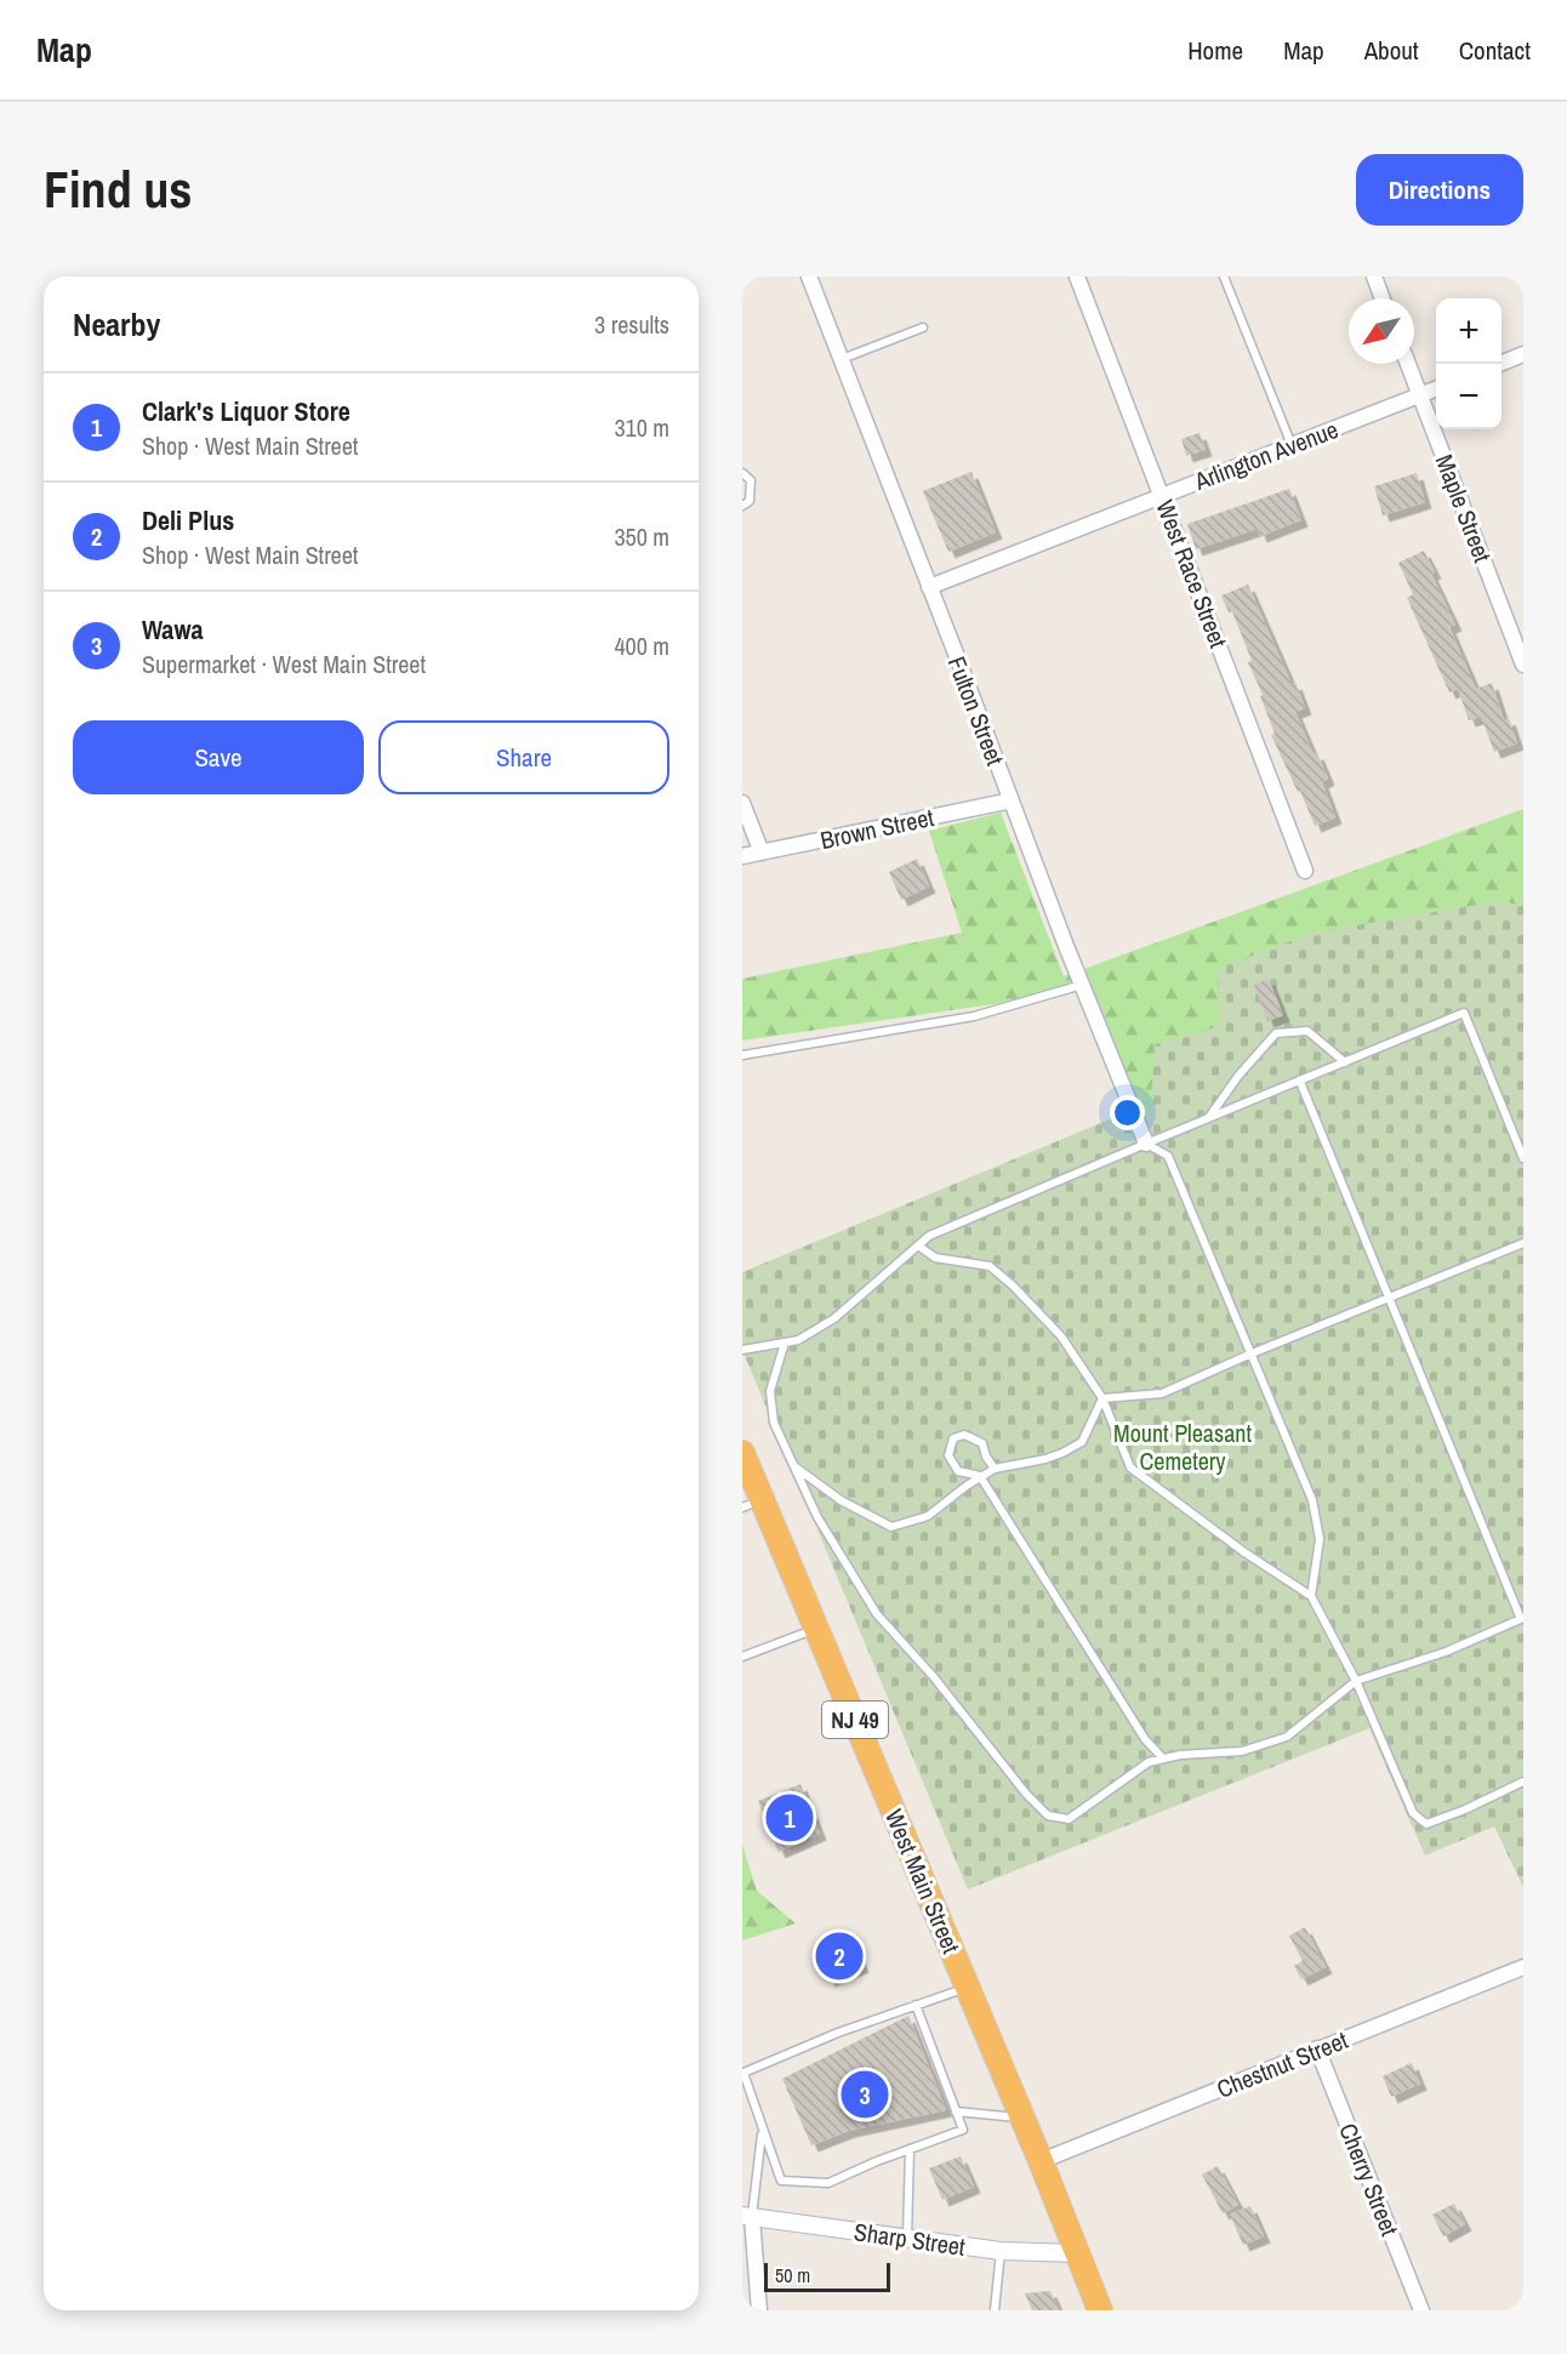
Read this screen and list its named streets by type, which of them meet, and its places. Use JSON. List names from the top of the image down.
{
  "streets": {
    "highway": ["NJ 49", "West Main Street"],
    "street": [
      "Arlington Avenue",
      "Maple Street",
      "West Race Street",
      "Fulton Street",
      "Brown Street",
      "Chestnut Street",
      "Cherry Street",
      "Sharp Street"
    ]
  },
  "crossings": [
    ["Arlington Avenue", "Maple Street"],
    ["Arlington Avenue", "West Race Street"],
    ["Arlington Avenue", "Fulton Street"],
    ["Fulton Street", "Brown Street"],
    ["West Main Street", "Chestnut Street"],
    ["West Main Street", "Sharp Street"],
    ["Chestnut Street", "Cherry Street"]
  ],
  "parks": ["Mount Pleasant Cemetery"],
  "scale_bar": "50 m",
  "north": "bottom left",
  "page": {
    "header": "Map",
    "nav": [
      "Home",
      "Map",
      "About",
      "Contact"
    ],
    "buttons": [
      "Directions",
      ["Save", "Share"]
    ],
    "title": "Find us",
    "heading": ["Nearby", "3 results"],
    "map_buttons": ["+", "−"],
    "list": [
      {
        "mark": "1",
        "name": "Clark's Liquor Store",
        "note": "Shop · West Main Street",
        "value": "310 m"
      },
      {
        "mark": "2",
        "name": "Deli Plus",
        "note": "Shop · West Main Street",
        "value": "350 m"
      },
      {
        "mark": "3",
        "name": "Wawa",
        "note": "Supermarket · West Main Street",
        "value": "400 m"
      }
    ],
    "pins": ["1", "2", "3"],
    "scale": "50 m"
  }
}
